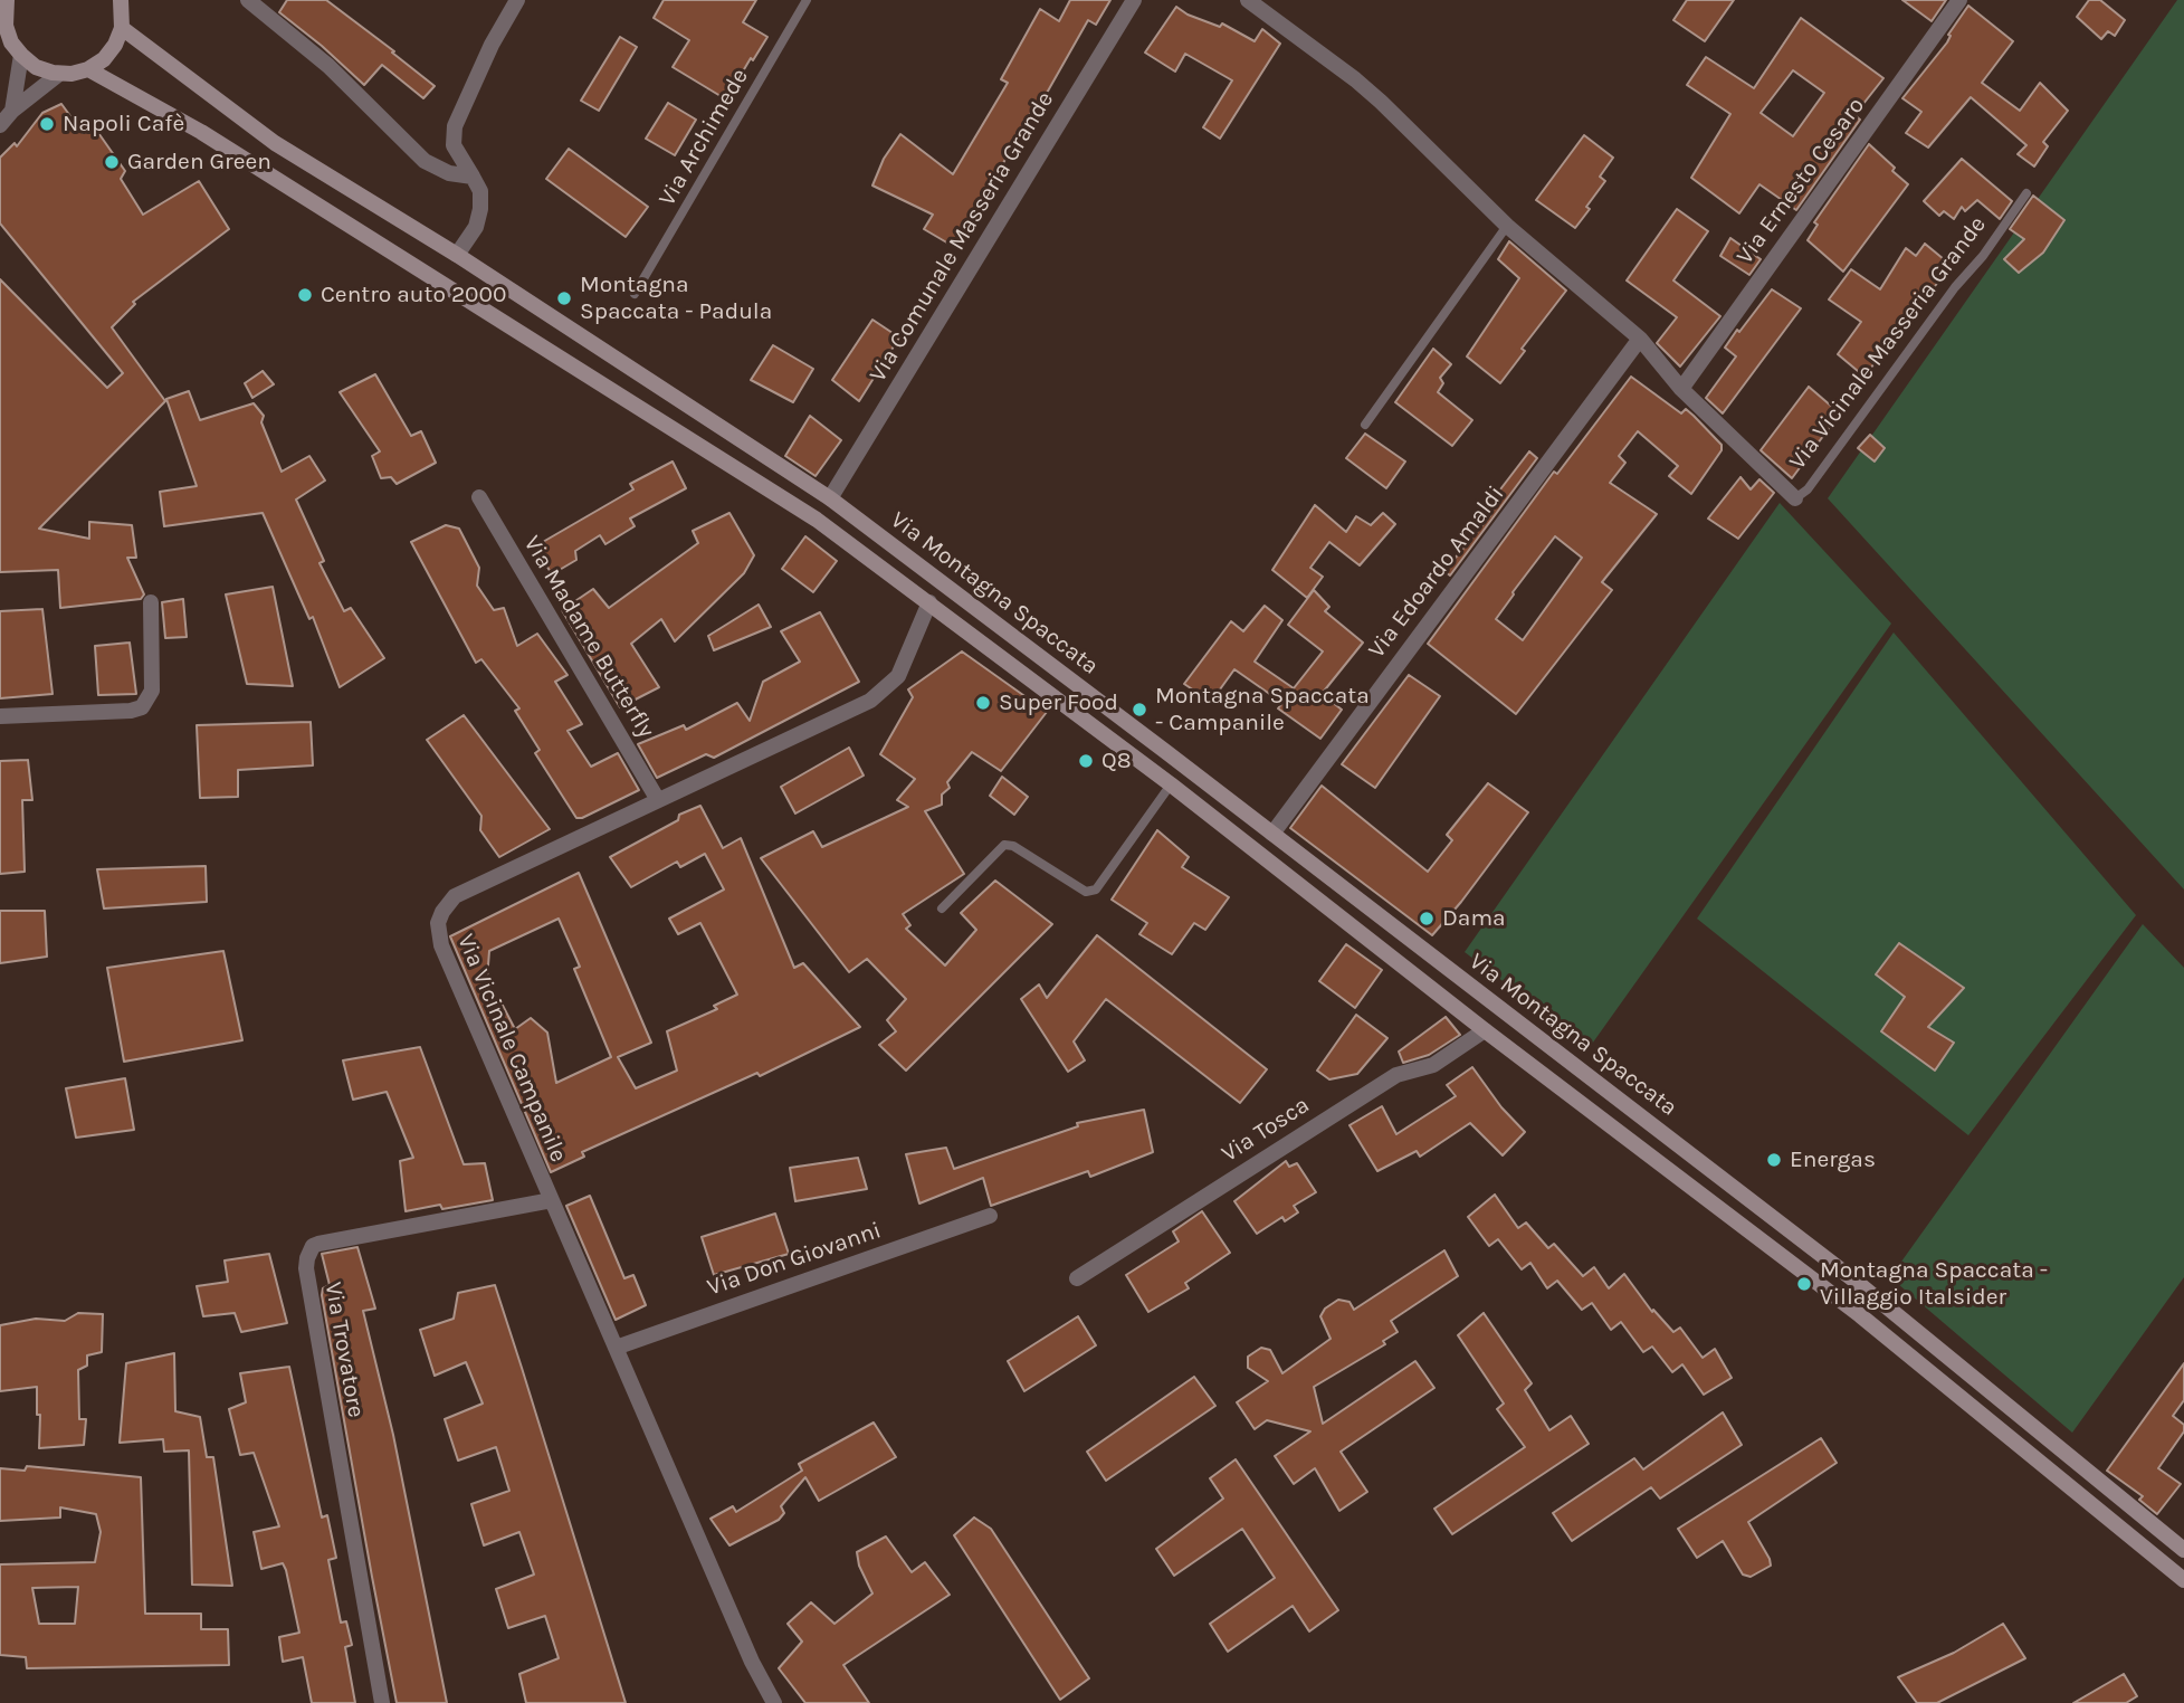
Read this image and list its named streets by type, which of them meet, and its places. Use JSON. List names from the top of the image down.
{
  "streets": {
    "main road": ["Via Montagna Spaccata"],
    "street": [
      "Via Ernesto Cesaro",
      "Via Comunale Masseria Grande",
      "Via Vicinale Masseria Grande",
      "Via Edoardo Amaldi",
      "Via Madame Butterfly",
      "Via Vicinale Campanile",
      "Via Tosca",
      "Via Don Giovanni",
      "Via Trovatore"
    ],
    "lane": ["Via Archimede"]
  },
  "crossings": [
    ["Via Ernesto Cesaro", "Via Vicinale Masseria Grande"],
    ["Via Comunale Masseria Grande", "Via Montagna Spaccata"],
    ["Via Vicinale Masseria Grande", "Via Edoardo Amaldi"],
    ["Via Edoardo Amaldi", "Via Montagna Spaccata"],
    ["Via Montagna Spaccata", "Via Vicinale Campanile"],
    ["Via Montagna Spaccata", "Via Tosca"],
    ["Via Madame Butterfly", "Via Vicinale Campanile"],
    ["Via Vicinale Campanile", "Via Don Giovanni"],
    ["Via Vicinale Campanile", "Via Trovatore"]
  ],
  "places": [
    "Napoli Cafè",
    "Garden Green",
    "Centro auto 2000",
    "Montagna Spaccata - Padula",
    "Super Food",
    "Montagna Spaccata - Campanile",
    "Q8",
    "Dama",
    "Energas",
    "Montagna Spaccata - Villaggio Italsider"
  ]
}
